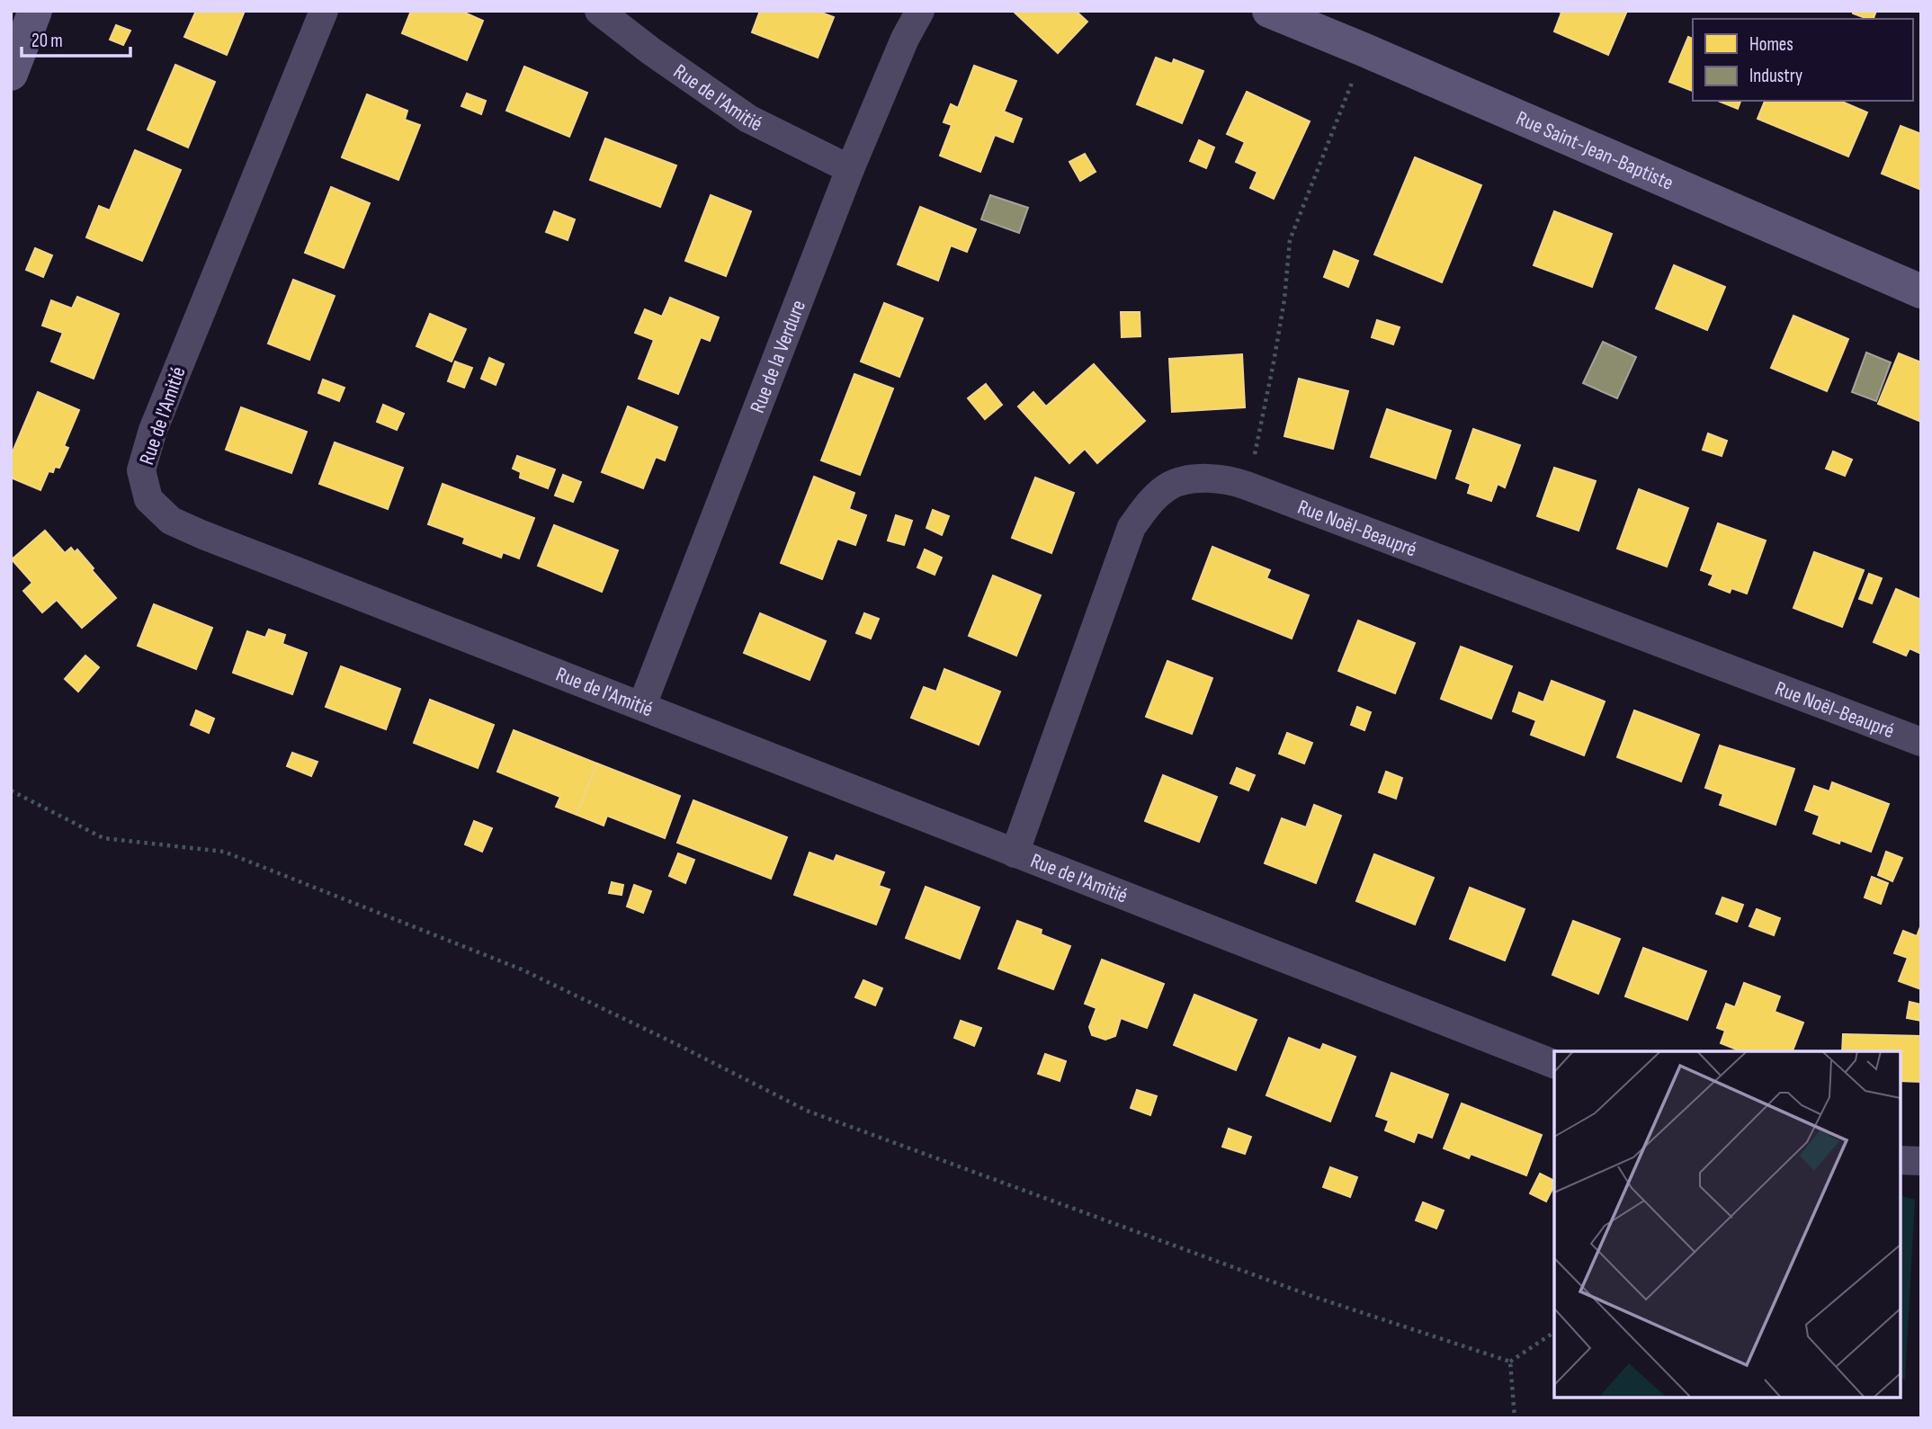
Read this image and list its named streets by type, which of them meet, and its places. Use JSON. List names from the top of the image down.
{
  "streets": {
    "street": [
      "Rue de l'Amitié",
      "Rue Saint-Jean-Baptiste",
      "Rue de la Verdure",
      "Rue Noël-Beaupré"
    ]
  },
  "crossings": [
    ["Rue de l'Amitié", "Rue de la Verdure"],
    ["Rue de l'Amitié", "Rue Noël-Beaupré"]
  ],
  "legend": ["Homes", "Industry"],
  "scale_bar": "20 m"
}
